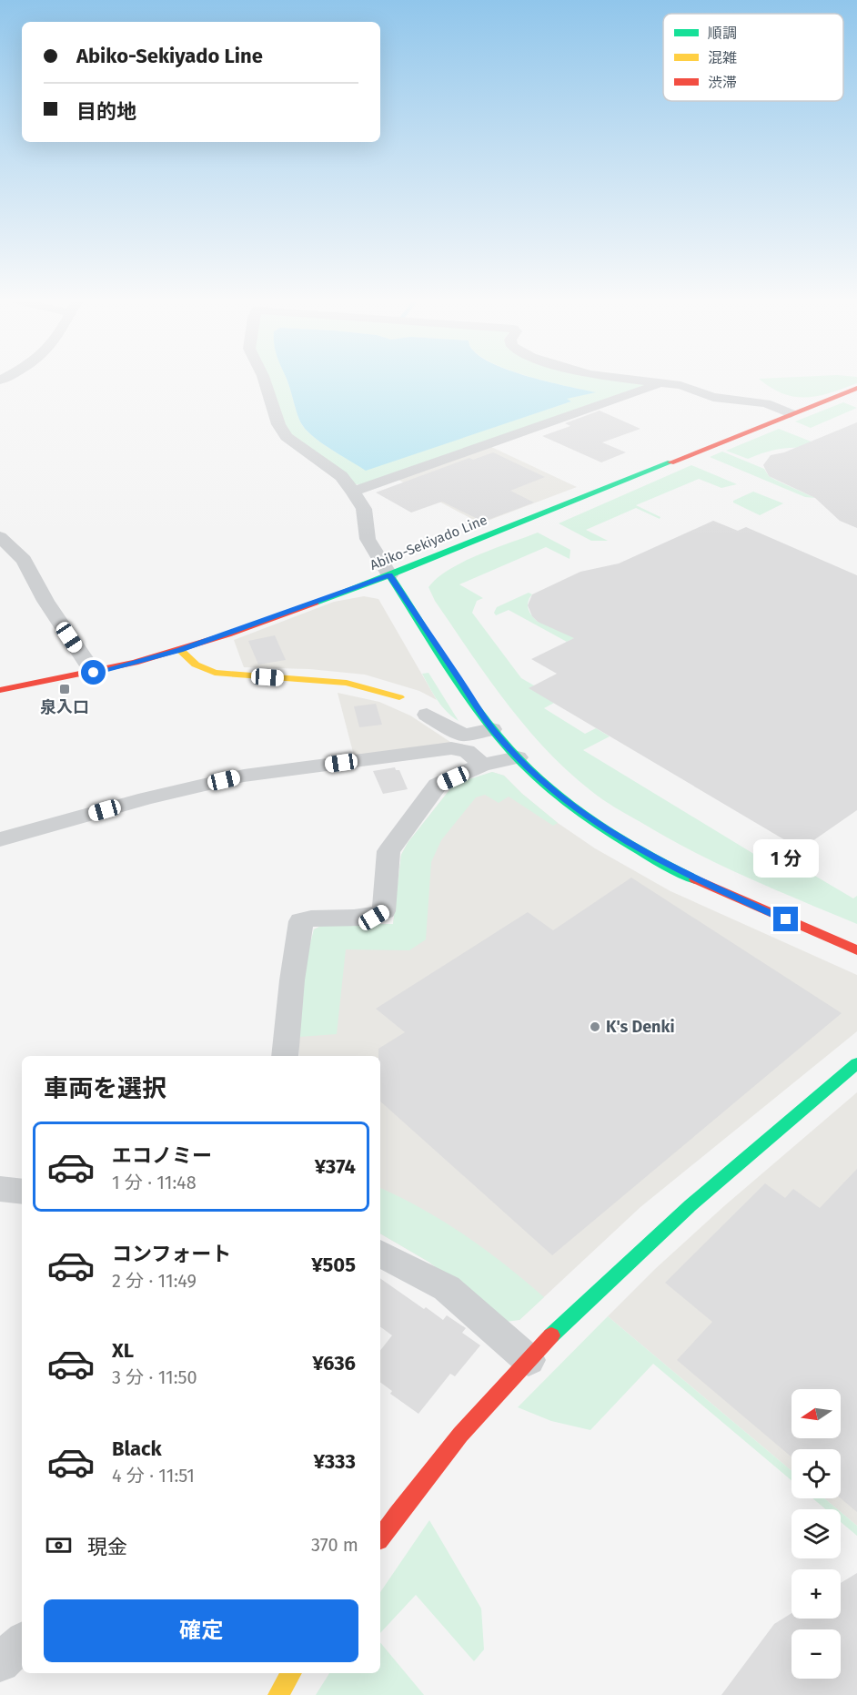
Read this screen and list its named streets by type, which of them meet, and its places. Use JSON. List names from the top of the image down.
{
  "streets": {
    "street": ["Abiko-Sekiyado Line"]
  },
  "places": {
    "transit": ["泉入口"],
    "other": ["K's Denki"]
  },
  "legend": ["順調", "混雑", "渋滞"],
  "north": "left",
  "page": {
    "banner": ["Abiko-Sekiyado Line", "目的地"],
    "bubble": "1 分",
    "heading": "車両を選択",
    "list": [
      {
        "name": "エコノミー",
        "note": "1 分 · 11:48",
        "value": "¥374"
      },
      {
        "name": "コンフォート",
        "note": "2 分 · 11:49",
        "value": "¥505"
      },
      {
        "name": "XL",
        "note": "3 分 · 11:50",
        "value": "¥636"
      },
      {
        "name": "Black",
        "note": "4 分 · 11:51",
        "value": "¥333"
      }
    ],
    "map_buttons": ["+", "−"],
    "pay": ["現金", "370 m"],
    "buttons": "確定"
  }
}
